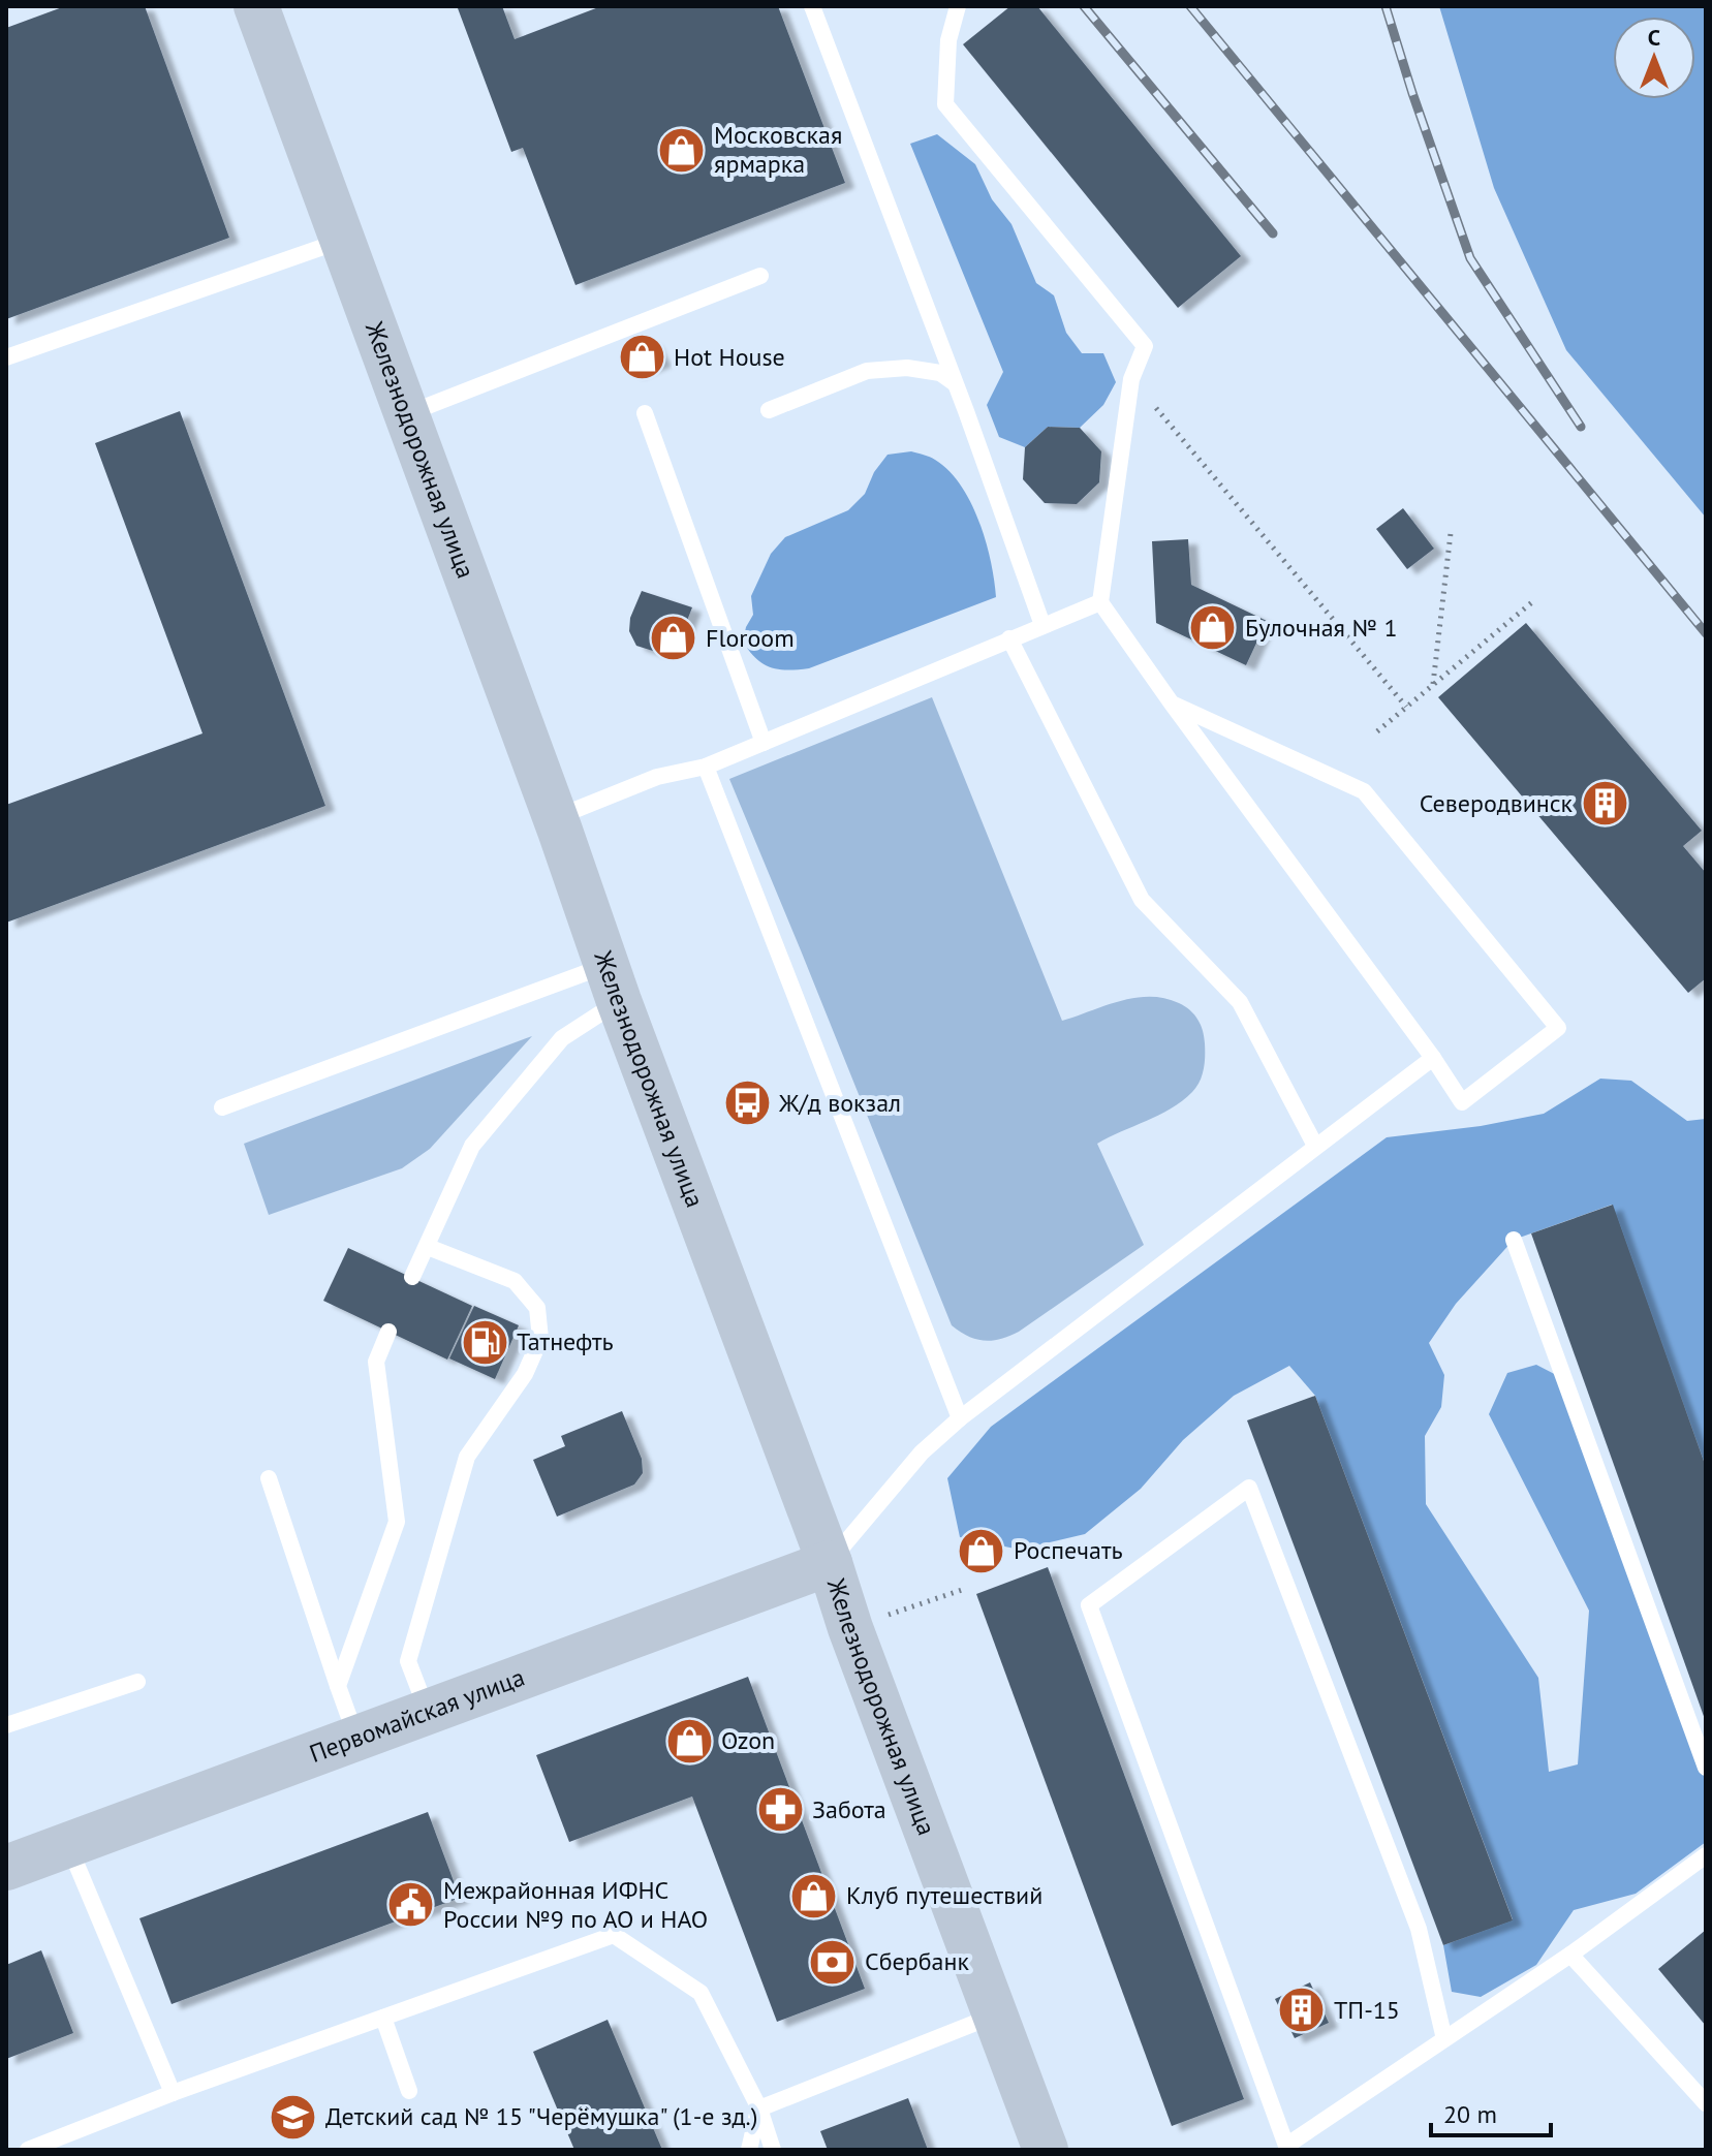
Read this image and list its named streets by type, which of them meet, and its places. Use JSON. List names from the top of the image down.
{
  "streets": {
    "main road": ["Железнодорожная улица", "Первомайская улица"]
  },
  "crossings": [
    ["Железнодорожная улица", "Первомайская улица"]
  ],
  "places": {
    "shop": [
      "Московская ярмарка",
      "Hot House",
      "Булочная № 1",
      "Floroom",
      "Роспечать",
      "Ozon",
      "Клуб путешествий"
    ],
    "building": ["Северодвинск", "ТП-15"],
    "bus stop": ["Ж/д вокзал"],
    "fuel station": ["Татнефть"],
    "pharmacy": ["Забота"],
    "public building": ["Межрайонная ИФНС России №9 по АО и НАО"],
    "bank": ["Сбербанк"],
    "school or university": ["Детский сад № 15 \"Черёмушка\" (1-е зд.)"]
  },
  "scale_bar": "20 m",
  "north": "top"
}
